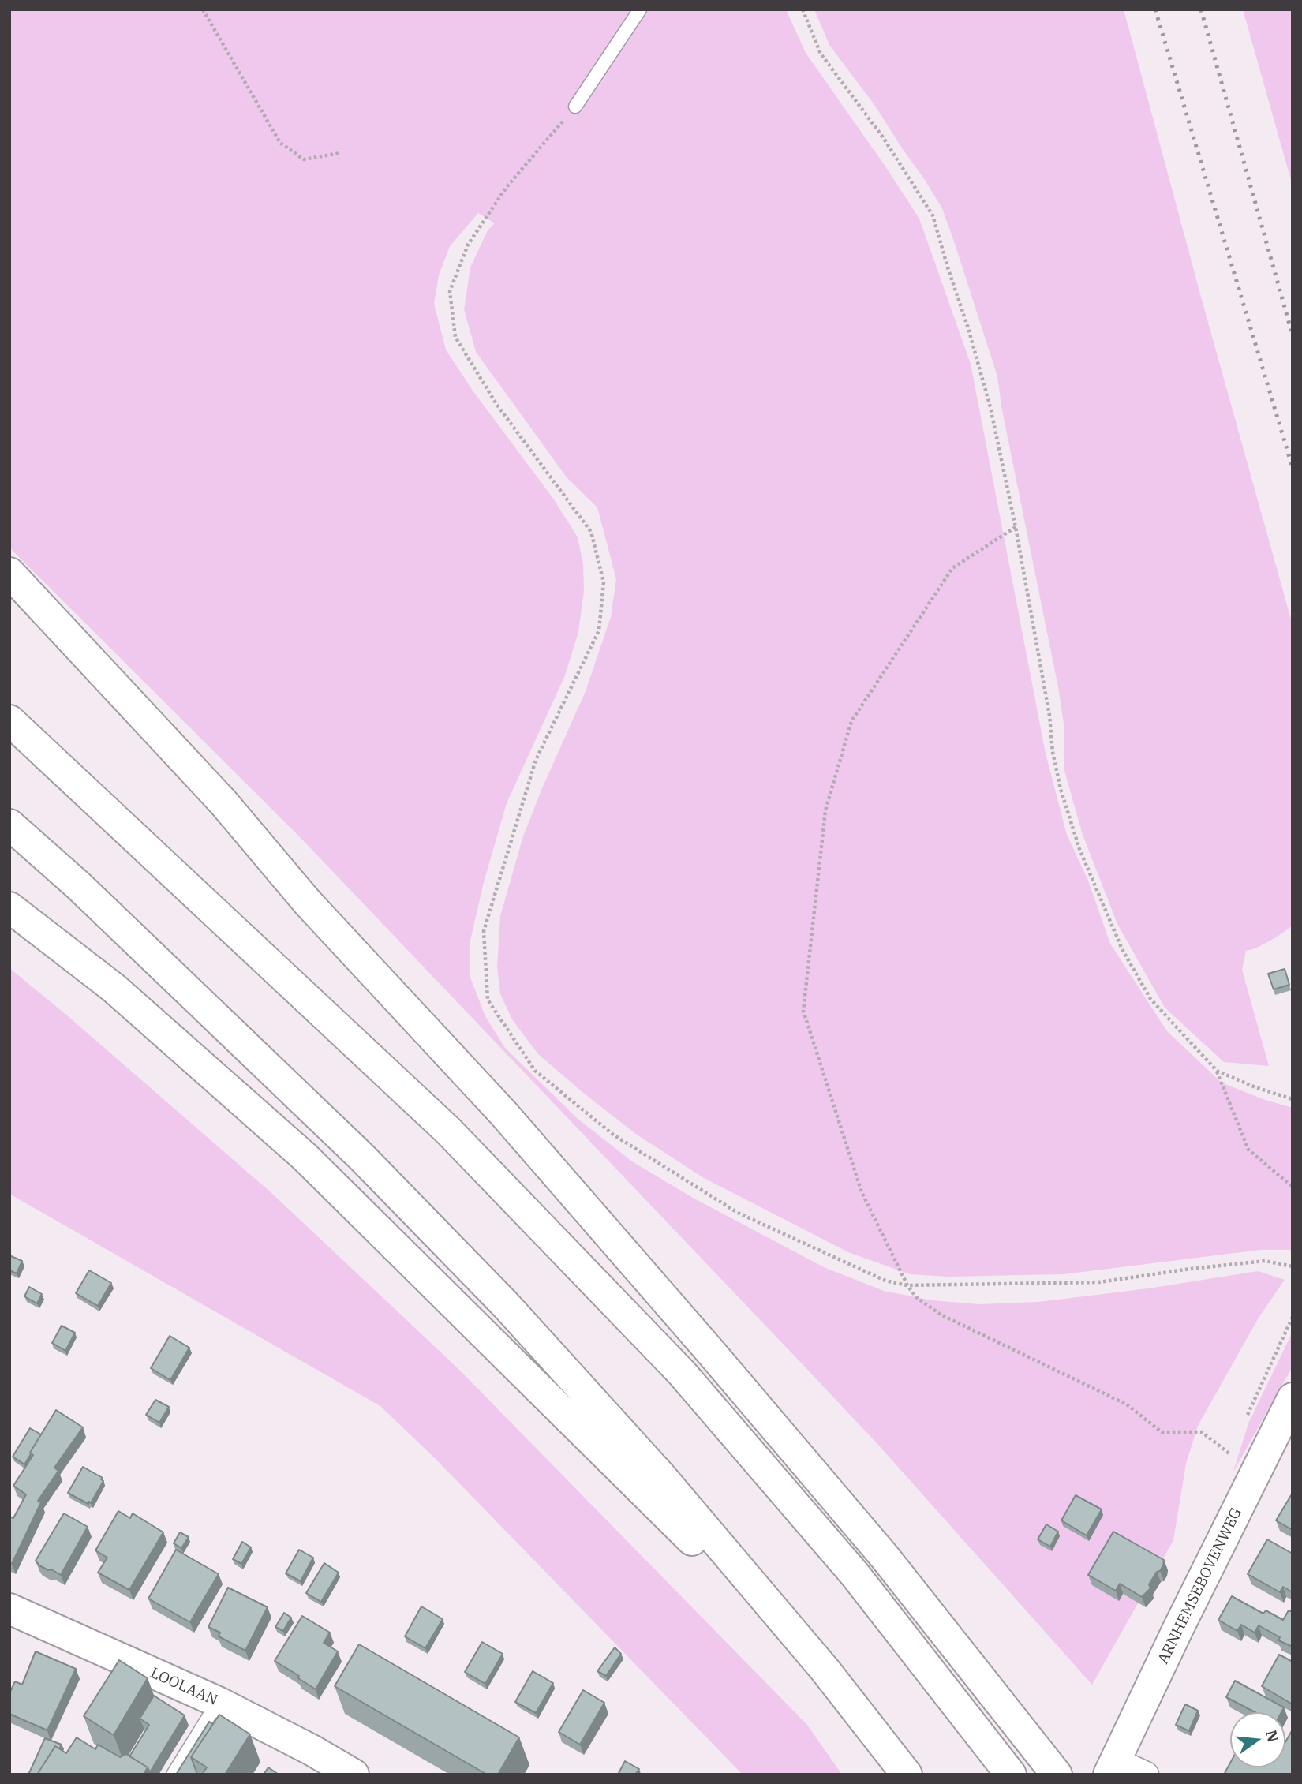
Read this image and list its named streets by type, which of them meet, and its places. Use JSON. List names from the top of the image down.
{
  "streets": {
    "main road": ["ARNHEMSEBOVENWEG", "LOOLAAN"]
  },
  "north": "right"
}
